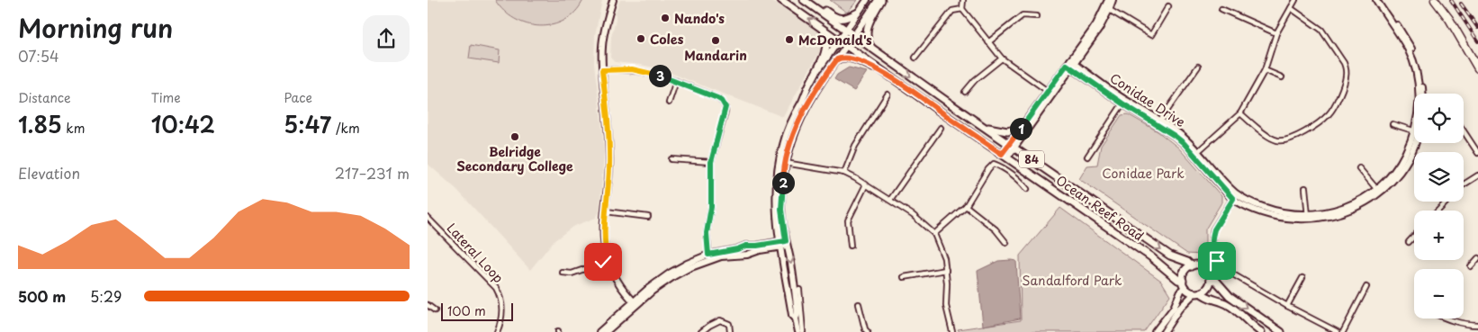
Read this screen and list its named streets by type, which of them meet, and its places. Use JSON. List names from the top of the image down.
{
  "streets": {
    "main road": ["84", "Ocean Reef Road"],
    "street": ["Conidae Drive", "Lateral Loop"]
  },
  "crossings": [
    ["84", "Ocean Reef Road"]
  ],
  "parks": ["Conidae Park", "Sandalford Park"],
  "places": [
    "Nando's",
    "Coles",
    "McDonald's",
    "Mandarin",
    "Belridge Secondary College"
  ],
  "scale_bar": "100 m",
  "page": {
    "heading": ["Morning run", "07:54"],
    "pins": ["3", "1", "2"],
    "stats": [
      ["Distance", "1.85 km"],
      ["Time", "10:42"],
      ["Pace", "5:47 /km"]
    ],
    "map_buttons": ["+", "−"],
    "chart": ["Elevation", "217–231 m"],
    "list": [
      {
        "name": "500 m",
        "note": "5:29"
      }
    ],
    "scale": "100 m"
  }
}
